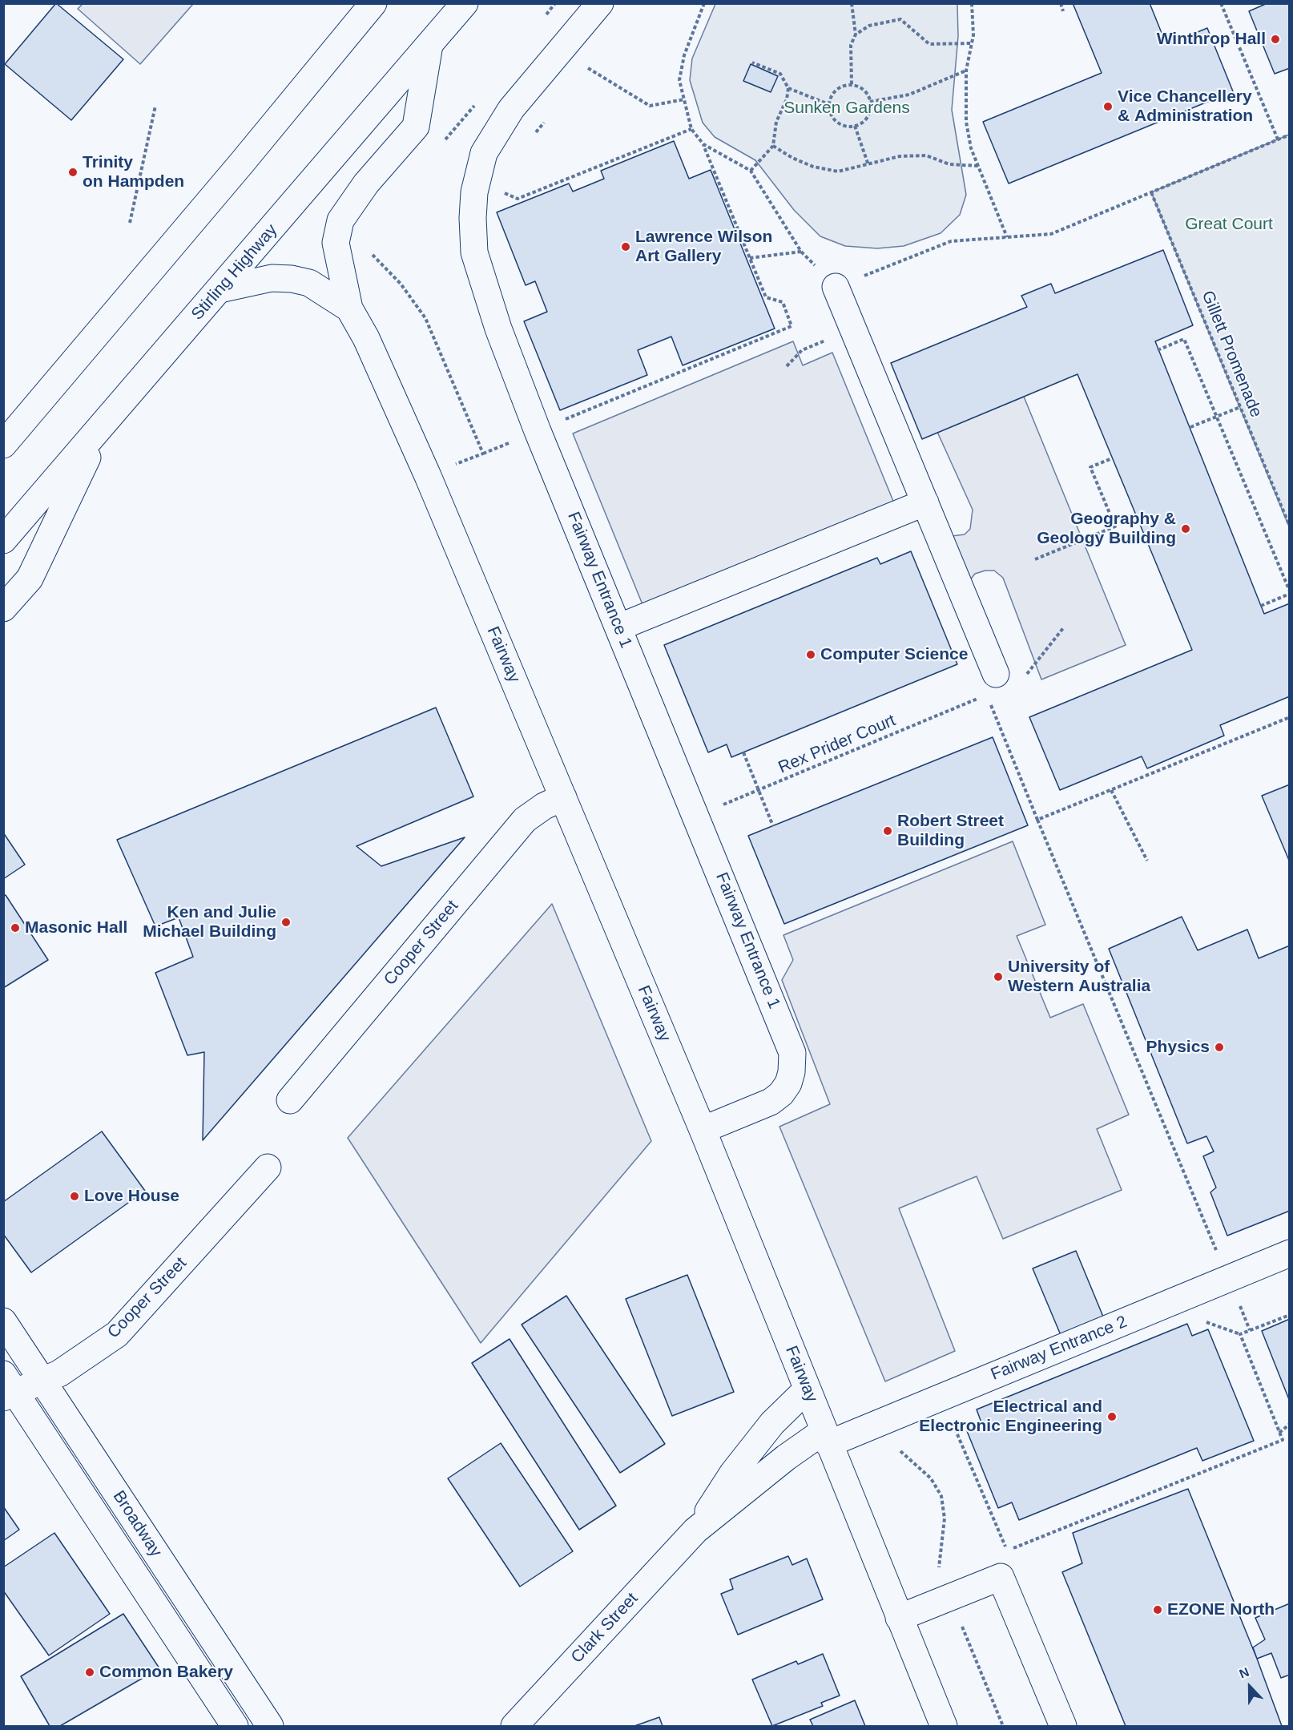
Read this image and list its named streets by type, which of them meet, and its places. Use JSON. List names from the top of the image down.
{
  "streets": {
    "main road": [
      "Stirling Highway",
      "Fairway Entrance 1",
      "Fairway",
      "Cooper Street",
      "Fairway Entrance 2",
      "Broadway",
      "Clark Street"
    ],
    "path": ["Gillett Promenade", "Rex Prider Court"]
  },
  "crossings": [
    ["Fairway Entrance 1", "Fairway"],
    ["Fairway Entrance 1", "Rex Prider Court"],
    ["Fairway", "Cooper Street"],
    ["Fairway", "Fairway Entrance 2"],
    ["Fairway", "Clark Street"],
    ["Cooper Street", "Broadway"],
    ["Fairway Entrance 2", "Clark Street"]
  ],
  "parks": ["Sunken Gardens", "Great Court"],
  "places": [
    "Winthrop Hall",
    "Vice Chancellery & Administration",
    "Trinity on Hampden",
    "Lawrence Wilson Art Gallery",
    "Geography & Geology Building",
    "Computer Science",
    "Robert Street Building",
    "Ken and Julie Michael Building",
    "Masonic Hall",
    "University of Western Australia",
    "Physics",
    "Love House",
    "Electrical and Electronic Engineering",
    "EZONE North",
    "Common Bakery"
  ],
  "north": "top"
}
